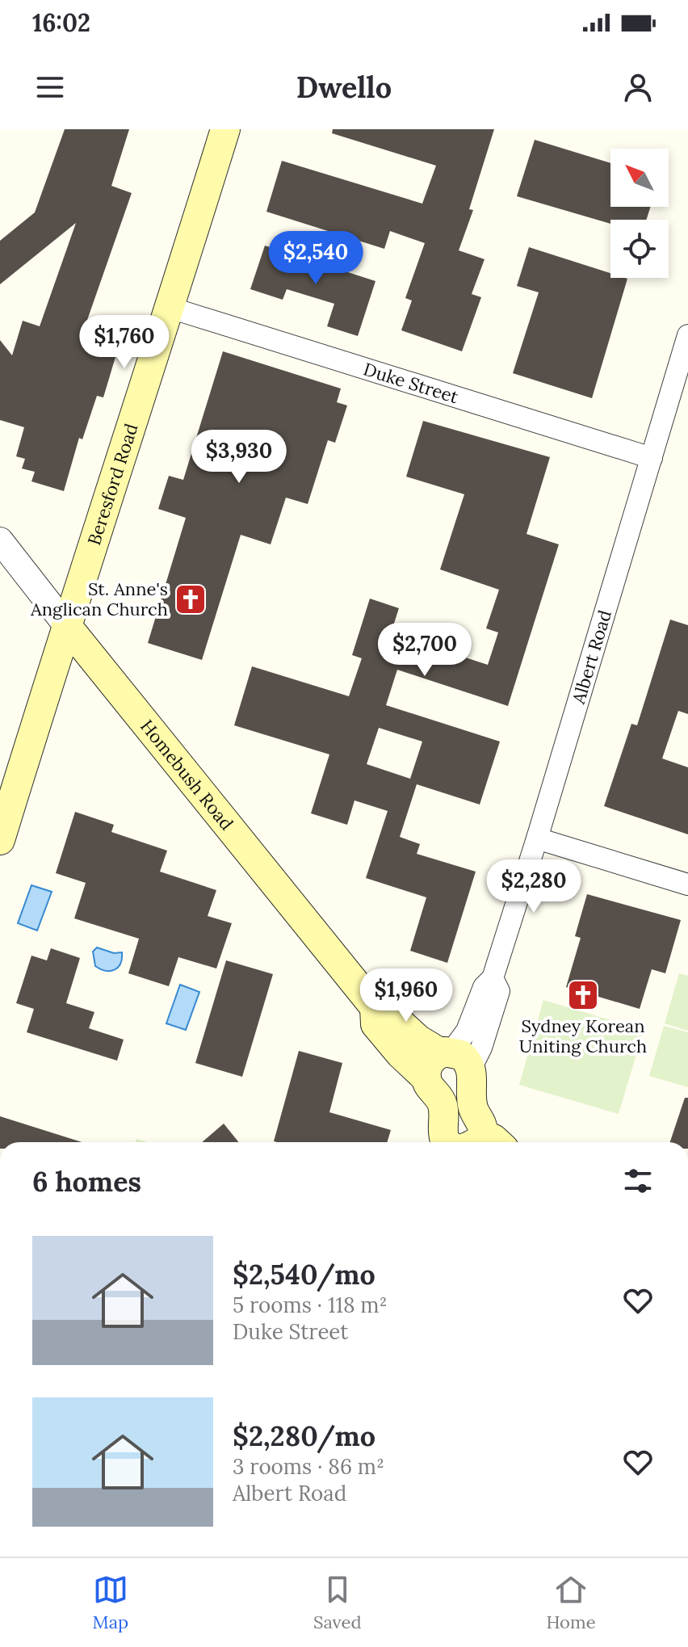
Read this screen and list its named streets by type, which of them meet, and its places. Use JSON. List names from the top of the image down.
{
  "streets": {
    "main road": ["Beresford Road", "Homebush Road"],
    "street": ["Duke Street", "Albert Road"]
  },
  "crossings": [
    ["Duke Street", "Beresford Road"],
    ["Duke Street", "Albert Road"],
    ["Beresford Road", "Homebush Road"],
    ["Albert Road", "Homebush Road"]
  ],
  "places": {
    "church": ["St. Anne's Anglican Church", "Sydney Korean Uniting Church"]
  },
  "north": "top left",
  "page": {
    "status": "16:02",
    "header": "Dwello",
    "price": [
      "$2,540",
      "$1,760",
      "$3,930",
      "$2,700",
      "$2,280",
      "$1,960"
    ],
    "heading": "6 homes",
    "list": [
      {
        "name": "$2,540/mo",
        "note": "5 rooms · 118 m² · Duke Street"
      },
      {
        "name": "$2,280/mo",
        "note": "3 rooms · 86 m² · Albert Road"
      }
    ],
    "tabs": ["Map", "Saved", "Home"]
  }
}
